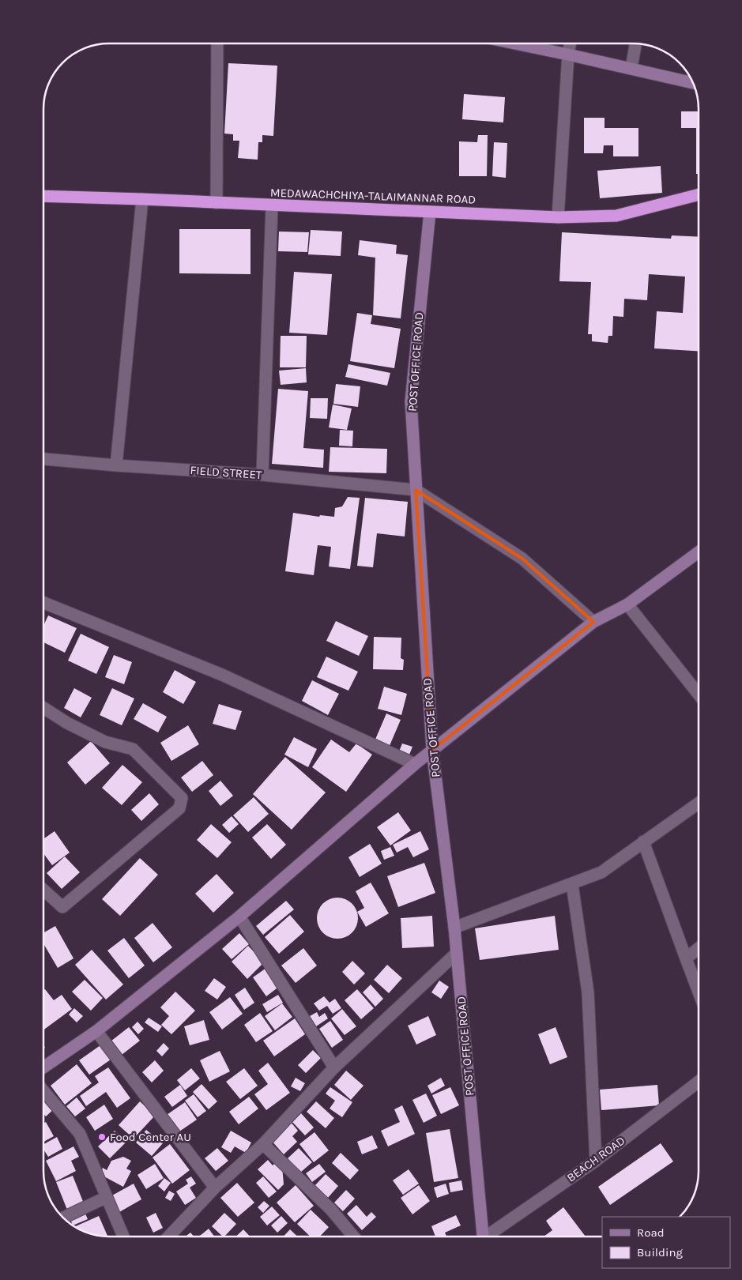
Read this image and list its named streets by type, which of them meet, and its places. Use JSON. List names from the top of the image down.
{
  "streets": {
    "highway": ["MEDAWACHCHIYA-TALAIMANNAR ROAD"],
    "street": ["POST OFFICE ROAD", "FIELD STREET", "BEACH ROAD"]
  },
  "crossings": [
    ["MEDAWACHCHIYA-TALAIMANNAR ROAD", "POST OFFICE ROAD"],
    ["POST OFFICE ROAD", "FIELD STREET"]
  ],
  "places": ["Food Center AU"],
  "legend": ["Road", "Building"]
}
